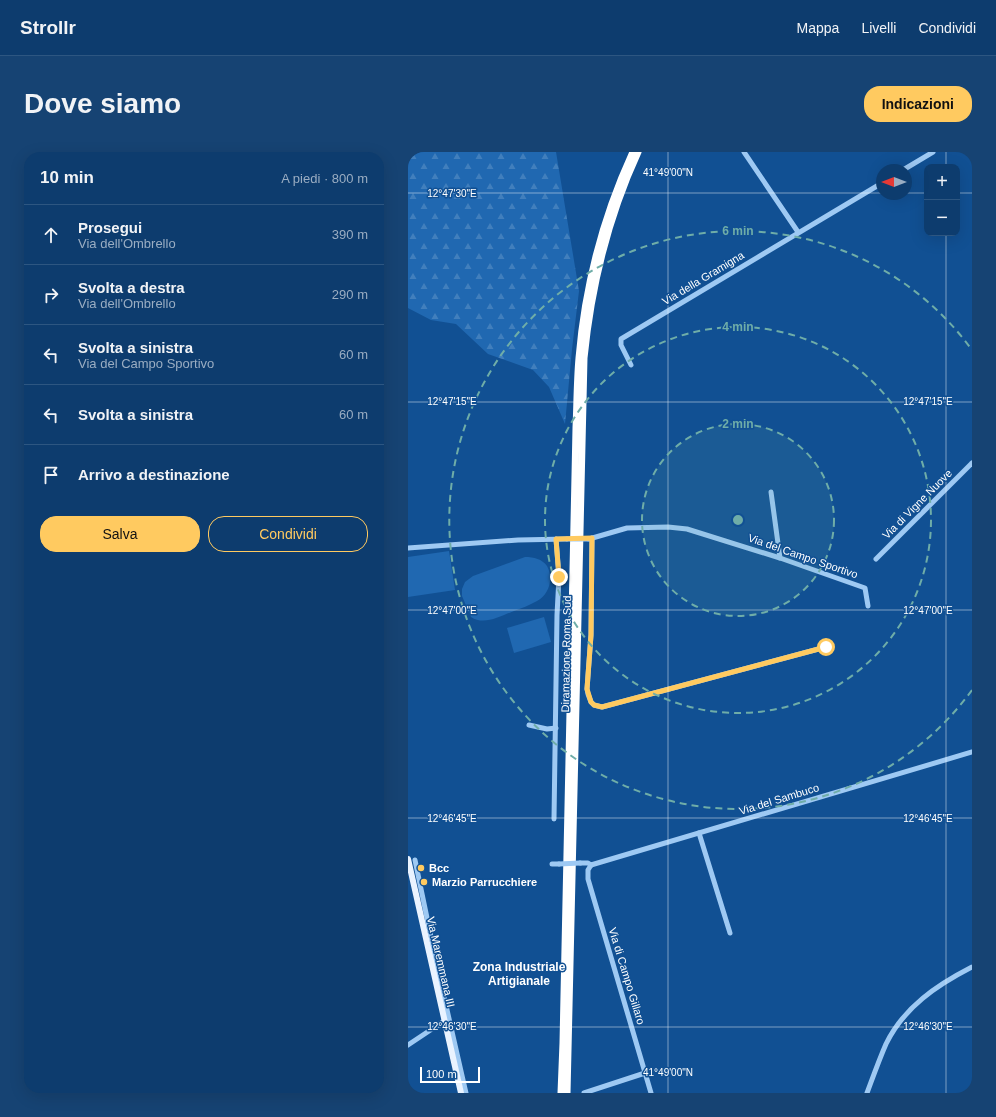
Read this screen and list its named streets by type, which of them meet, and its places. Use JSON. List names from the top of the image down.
{
  "streets": {
    "highway": ["Diramazione Roma Sud"],
    "main road": ["Via Maremmana III"],
    "street": [
      "Via della Gramigna",
      "Via di Vigne Nuove",
      "Via del Campo Sportivo",
      "Via del Sambuco",
      "Via di Campo Gillaro"
    ]
  },
  "crossings": [
    ["Via del Sambuco", "Via di Campo Gillaro"]
  ],
  "districts": ["Zona Industriale Artigianale"],
  "places": ["Bcc", "Marzio Parrucchiere"],
  "scale_bar": "100 m",
  "north": "left",
  "page": {
    "header": "Strollr",
    "nav": ["Mappa", "Livelli", "Condividi"],
    "buttons": [
      "Indicazioni",
      ["Salva", "Condividi"]
    ],
    "title": "Dove siamo",
    "heading": ["10 min", "A piedi · 800 m"],
    "map_buttons": ["+", "−"],
    "list": [
      ["Prosegui", "Via dell'Ombrello", "390 m"],
      ["Svolta a destra", "Via dell'Ombrello", "290 m"],
      ["Svolta a sinistra", "Via del Campo Sportivo", "60 m"],
      ["Svolta a sinistra", "60 m"],
      "Arrivo a destinazione"
    ],
    "scale": "100 m"
  },
  "coordinates": [
    "41°49'00\"N",
    "12°47'30\"E",
    "12°47'15\"E",
    "12°47'00\"E",
    "12°46'45\"E",
    "12°46'30\"E"
  ],
  "rings": ["6 min", "4 min", "2 min"]
}
